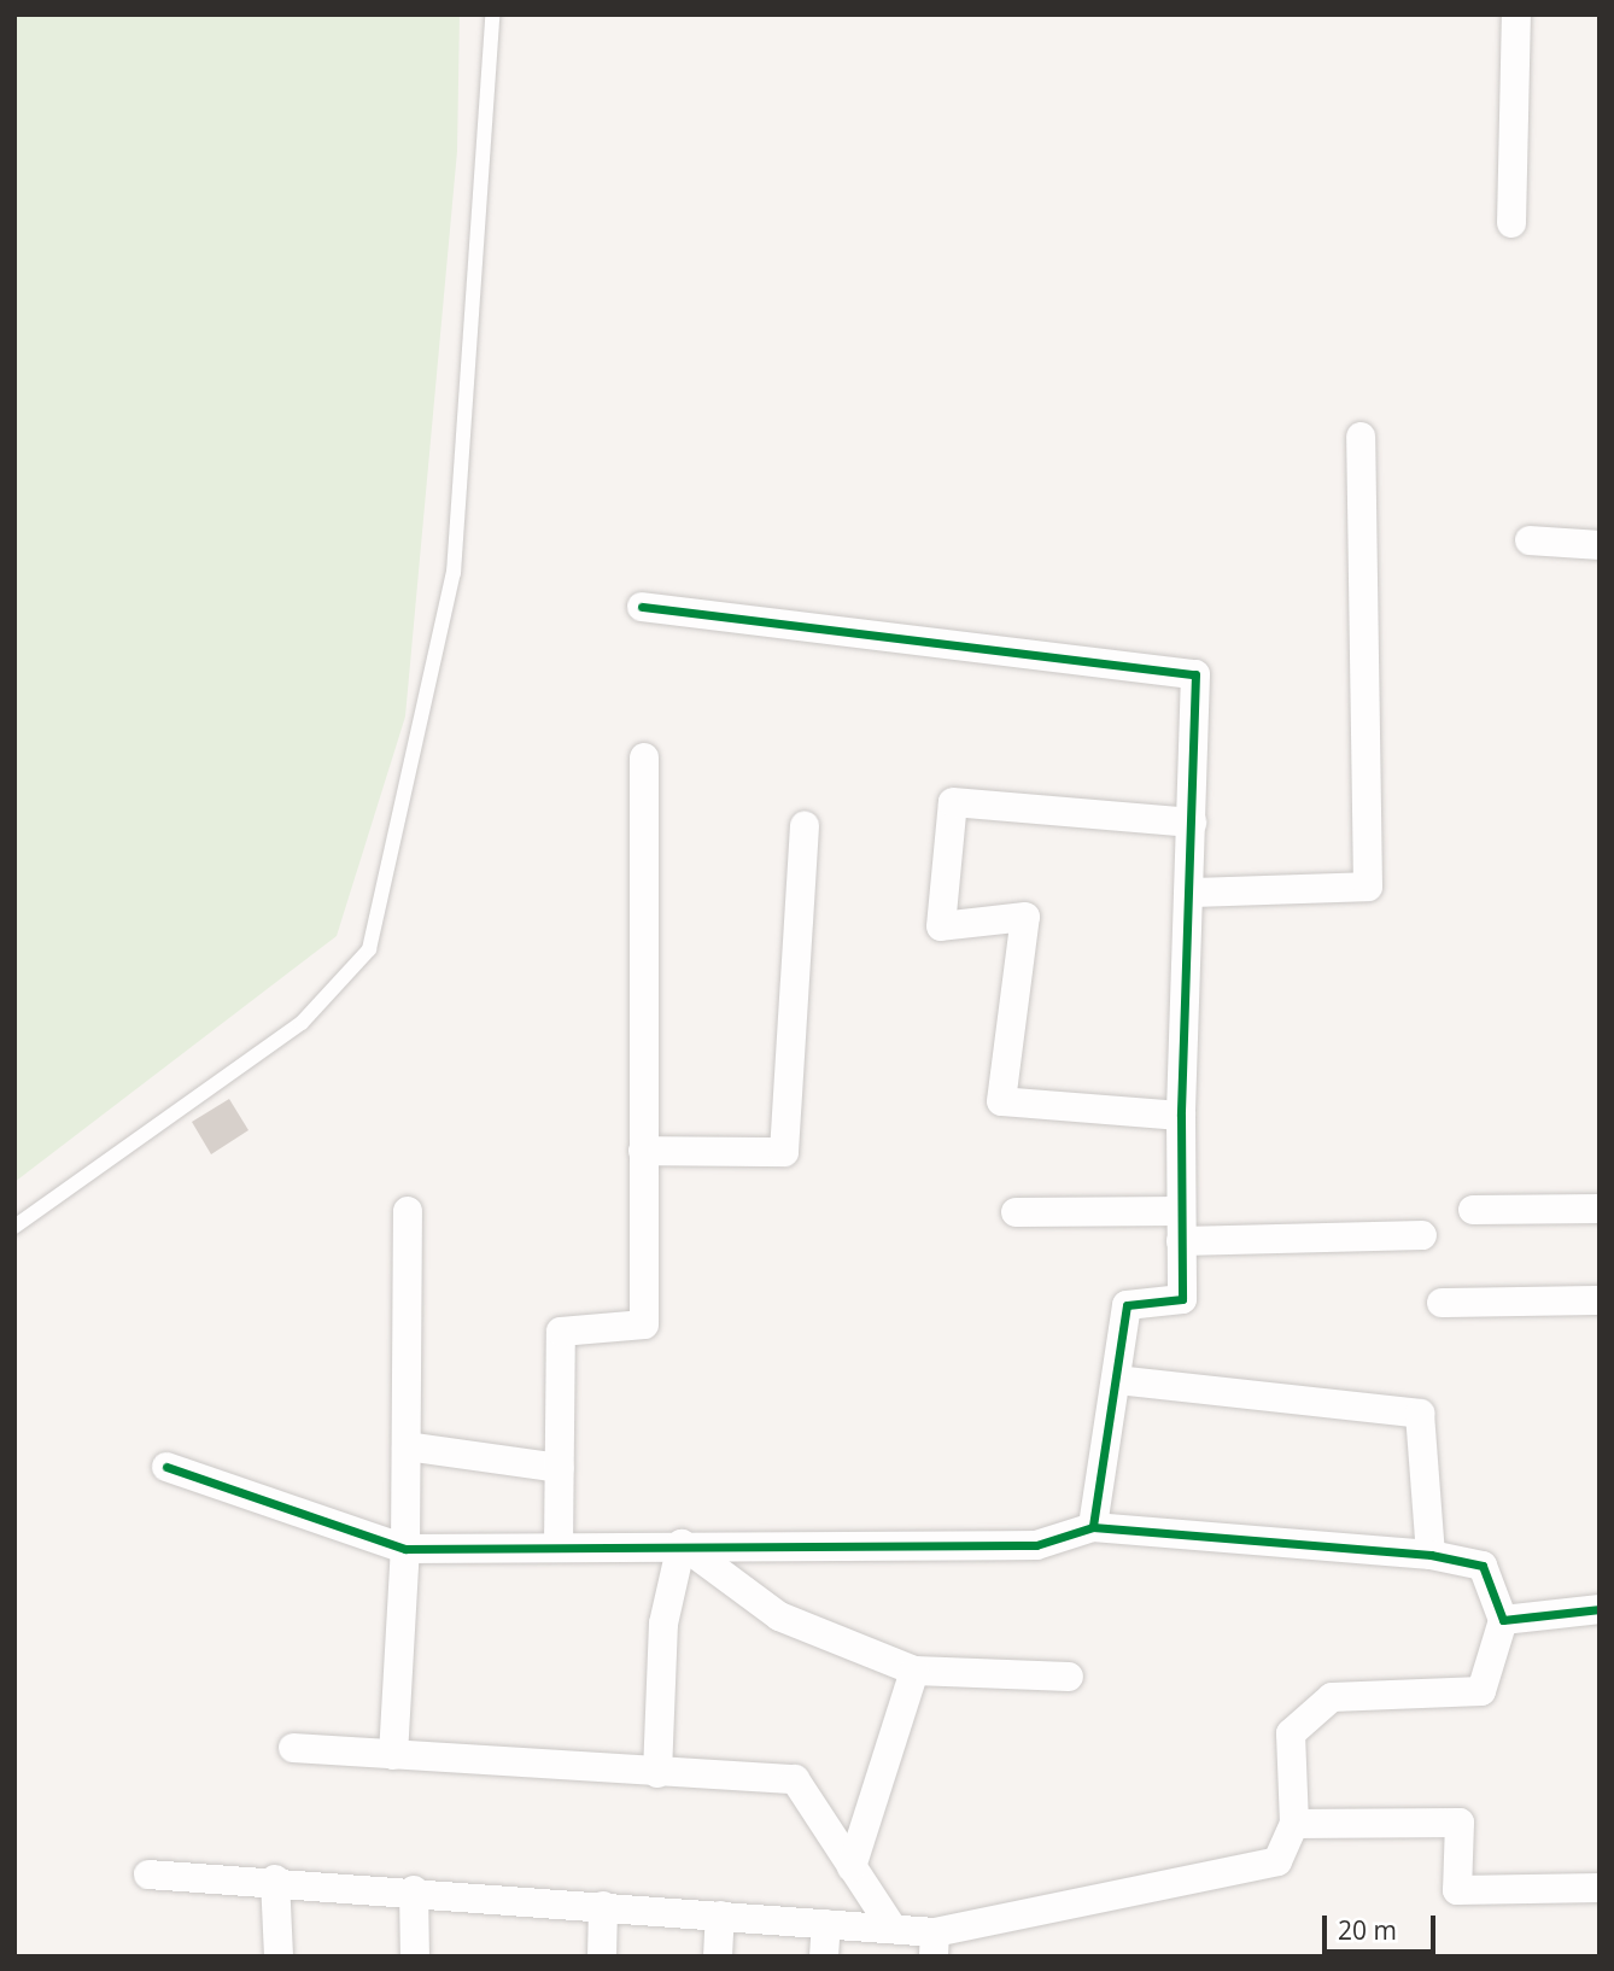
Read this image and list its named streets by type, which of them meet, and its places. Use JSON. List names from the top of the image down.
{
  "scale_bar": "20 m"
}
